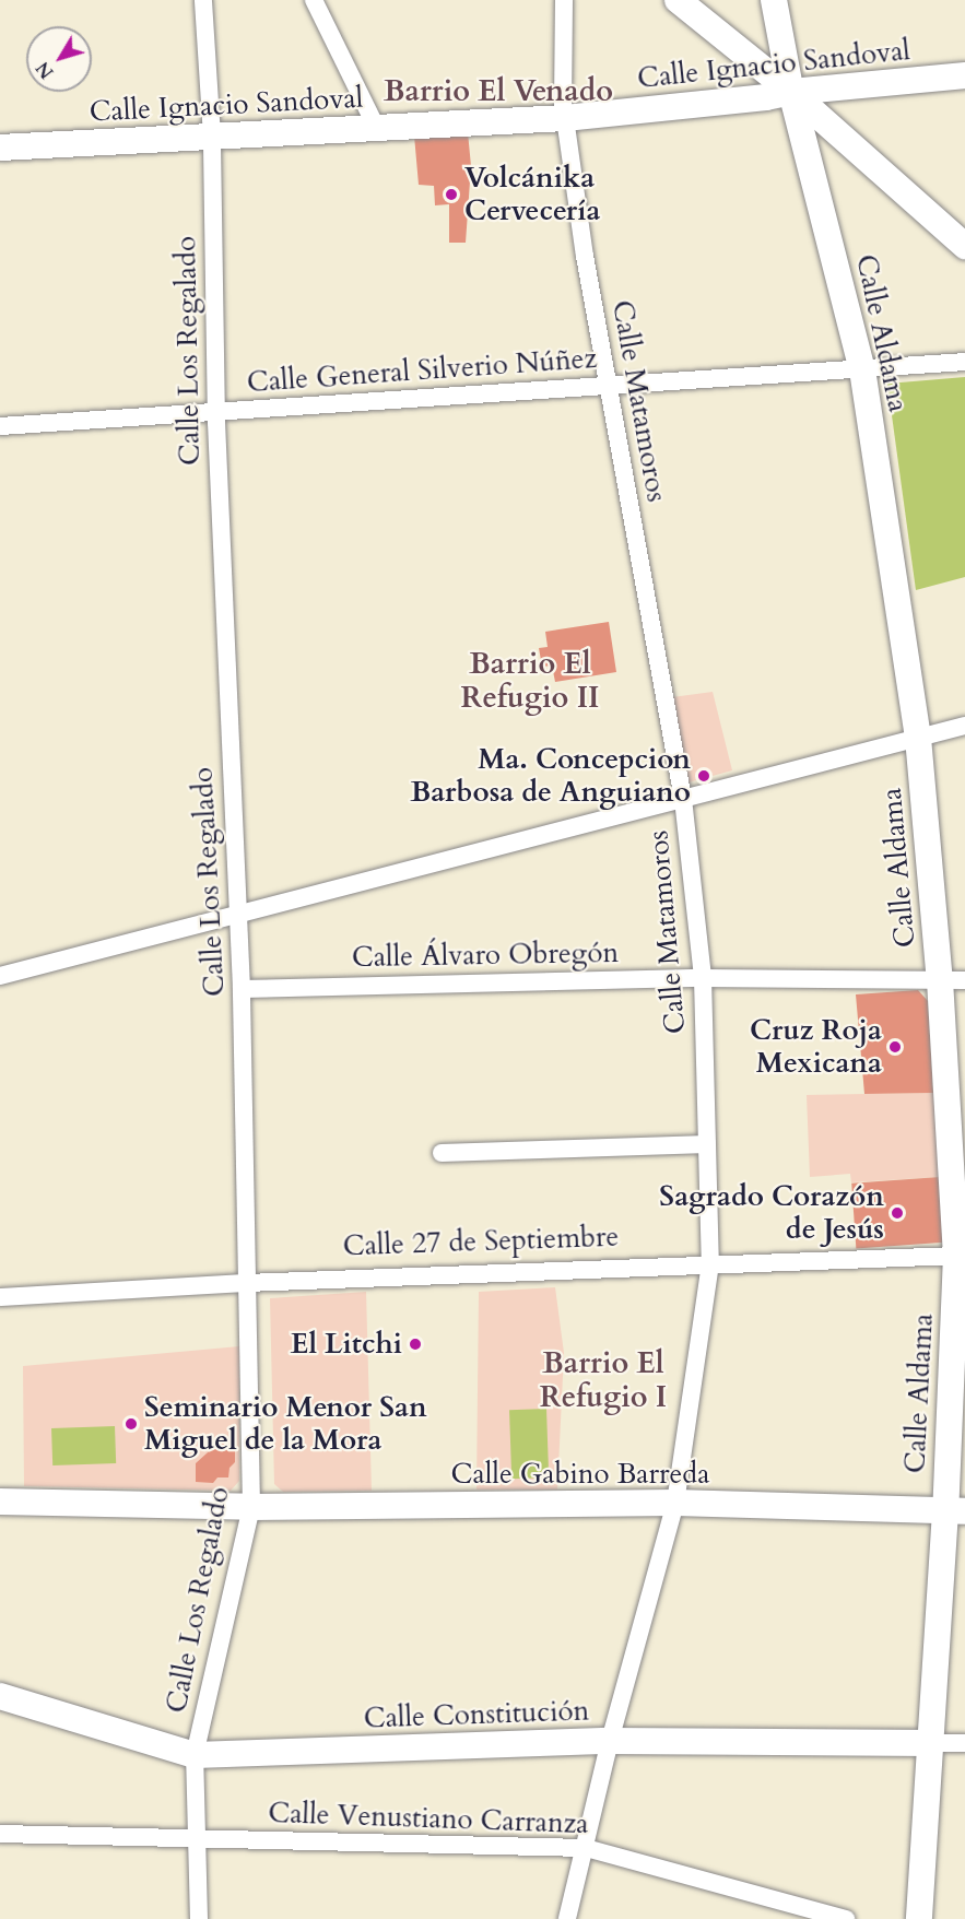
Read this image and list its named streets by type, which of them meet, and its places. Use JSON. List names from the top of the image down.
{
  "streets": {
    "street": [
      "Calle Ignacio Sandoval",
      "Calle Aldama",
      "Calle Los Regalado",
      "Calle General Silverio Núñez",
      "Calle Matamoros",
      "Calle Álvaro Obregón",
      "Calle 27 de Septiembre",
      "Calle Gabino Barreda",
      "Calle Constitución",
      "Calle Venustiano Carranza"
    ]
  },
  "crossings": [
    ["Calle Ignacio Sandoval", "Calle Aldama"],
    ["Calle Ignacio Sandoval", "Calle Los Regalado"],
    ["Calle Ignacio Sandoval", "Calle Matamoros"],
    ["Calle Aldama", "Calle General Silverio Núñez"],
    ["Calle Aldama", "Calle Álvaro Obregón"],
    ["Calle Aldama", "Calle 27 de Septiembre"],
    ["Calle Aldama", "Calle Gabino Barreda"],
    ["Calle Aldama", "Calle Constitución"],
    ["Calle Los Regalado", "Calle General Silverio Núñez"],
    ["Calle Los Regalado", "Calle Álvaro Obregón"],
    ["Calle Los Regalado", "Calle 27 de Septiembre"],
    ["Calle Los Regalado", "Calle Gabino Barreda"],
    ["Calle Los Regalado", "Calle Constitución"],
    ["Calle Los Regalado", "Calle Venustiano Carranza"],
    ["Calle General Silverio Núñez", "Calle Matamoros"],
    ["Calle Matamoros", "Calle Álvaro Obregón"],
    ["Calle Matamoros", "Calle 27 de Septiembre"],
    ["Calle Matamoros", "Calle Gabino Barreda"],
    ["Calle Matamoros", "Calle Constitución"],
    ["Calle Matamoros", "Calle Venustiano Carranza"]
  ],
  "districts": ["Barrio El Venado", "Barrio El Refugio II", "Barrio El Refugio I"],
  "places": [
    "Volcánika Cervecería",
    "Ma. Concepcion Barbosa de Anguiano",
    "Cruz Roja Mexicana",
    "Sagrado Corazón de Jesús",
    "El Litchi",
    "Seminario Menor San Miguel de la Mora"
  ],
  "north": "bottom left"
}
